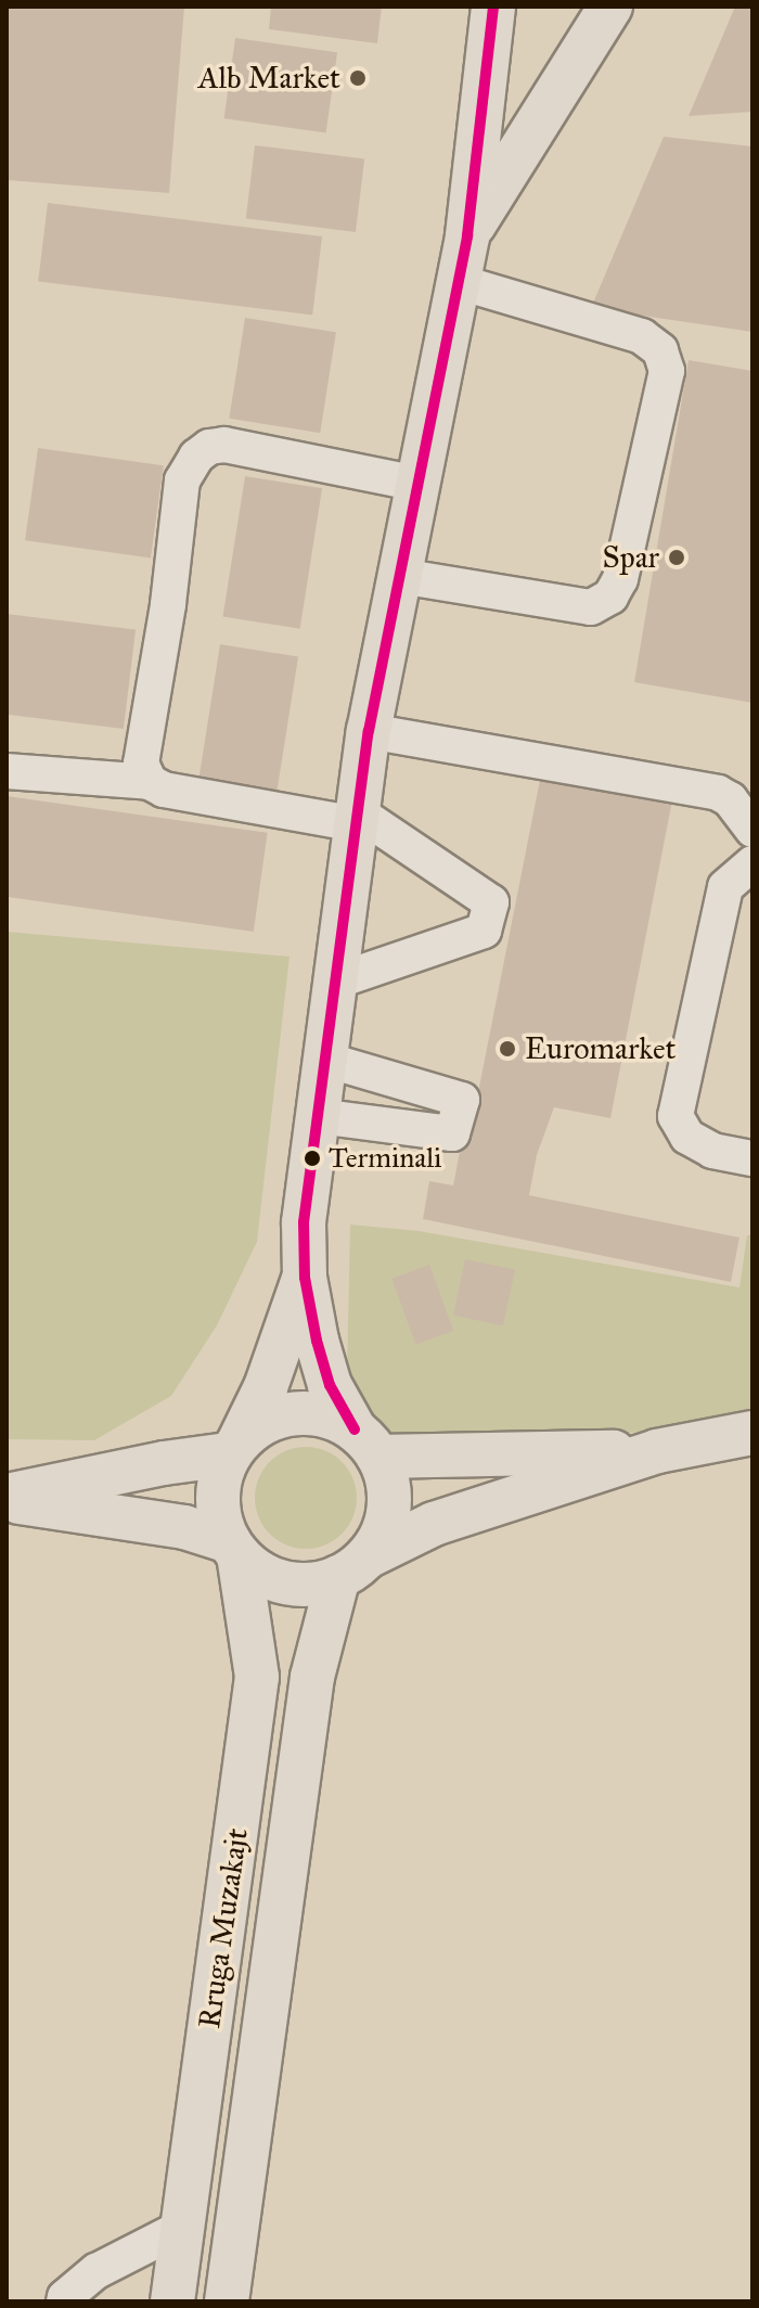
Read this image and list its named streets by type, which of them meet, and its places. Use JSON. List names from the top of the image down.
{
  "streets": {
    "main road": ["Rruga Muzakajt"]
  },
  "places": [
    "Alb Market",
    "Spar",
    "Euromarket",
    "Terminali"
  ]
}
